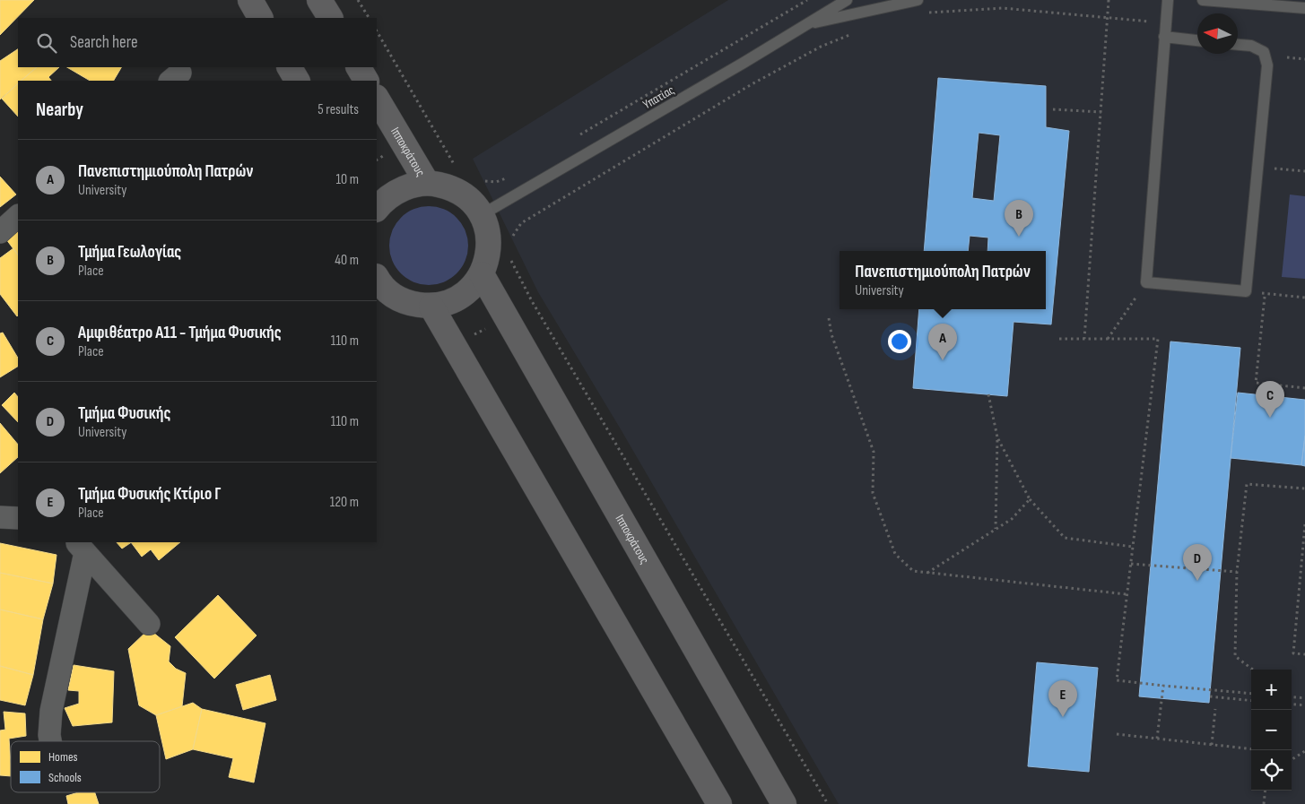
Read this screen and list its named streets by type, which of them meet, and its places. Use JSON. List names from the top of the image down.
{
  "streets": {
    "street": ["Ιπποκράτους"],
    "lane": ["Υπατίας"]
  },
  "legend": ["Homes", "Schools"],
  "north": "left",
  "page": {
    "search": "Search here",
    "heading": ["Nearby", "5 results"],
    "list": [
      {
        "mark": "A",
        "name": "Πανεπιστημιούπολη Πατρών",
        "note": "University",
        "value": "10 m"
      },
      {
        "mark": "B",
        "name": "Τμήμα Γεωλογίας",
        "note": "Place",
        "value": "40 m"
      },
      {
        "mark": "C",
        "name": "Αμφιθέατρο Α11 - Τμήμα Φυσικής",
        "note": "Place",
        "value": "110 m"
      },
      {
        "mark": "D",
        "name": "Τμήμα Φυσικής",
        "note": "University",
        "value": "110 m"
      },
      {
        "mark": "E",
        "name": "Τμήμα Φυσικής Κτίριο Γ",
        "note": "Place",
        "value": "120 m"
      }
    ],
    "pins": [
      "B",
      "A",
      "C",
      "D",
      "E"
    ],
    "popup": ["Πανεπιστημιούπολη Πατρών", "University"],
    "map_buttons": ["+", "−"]
  }
}
